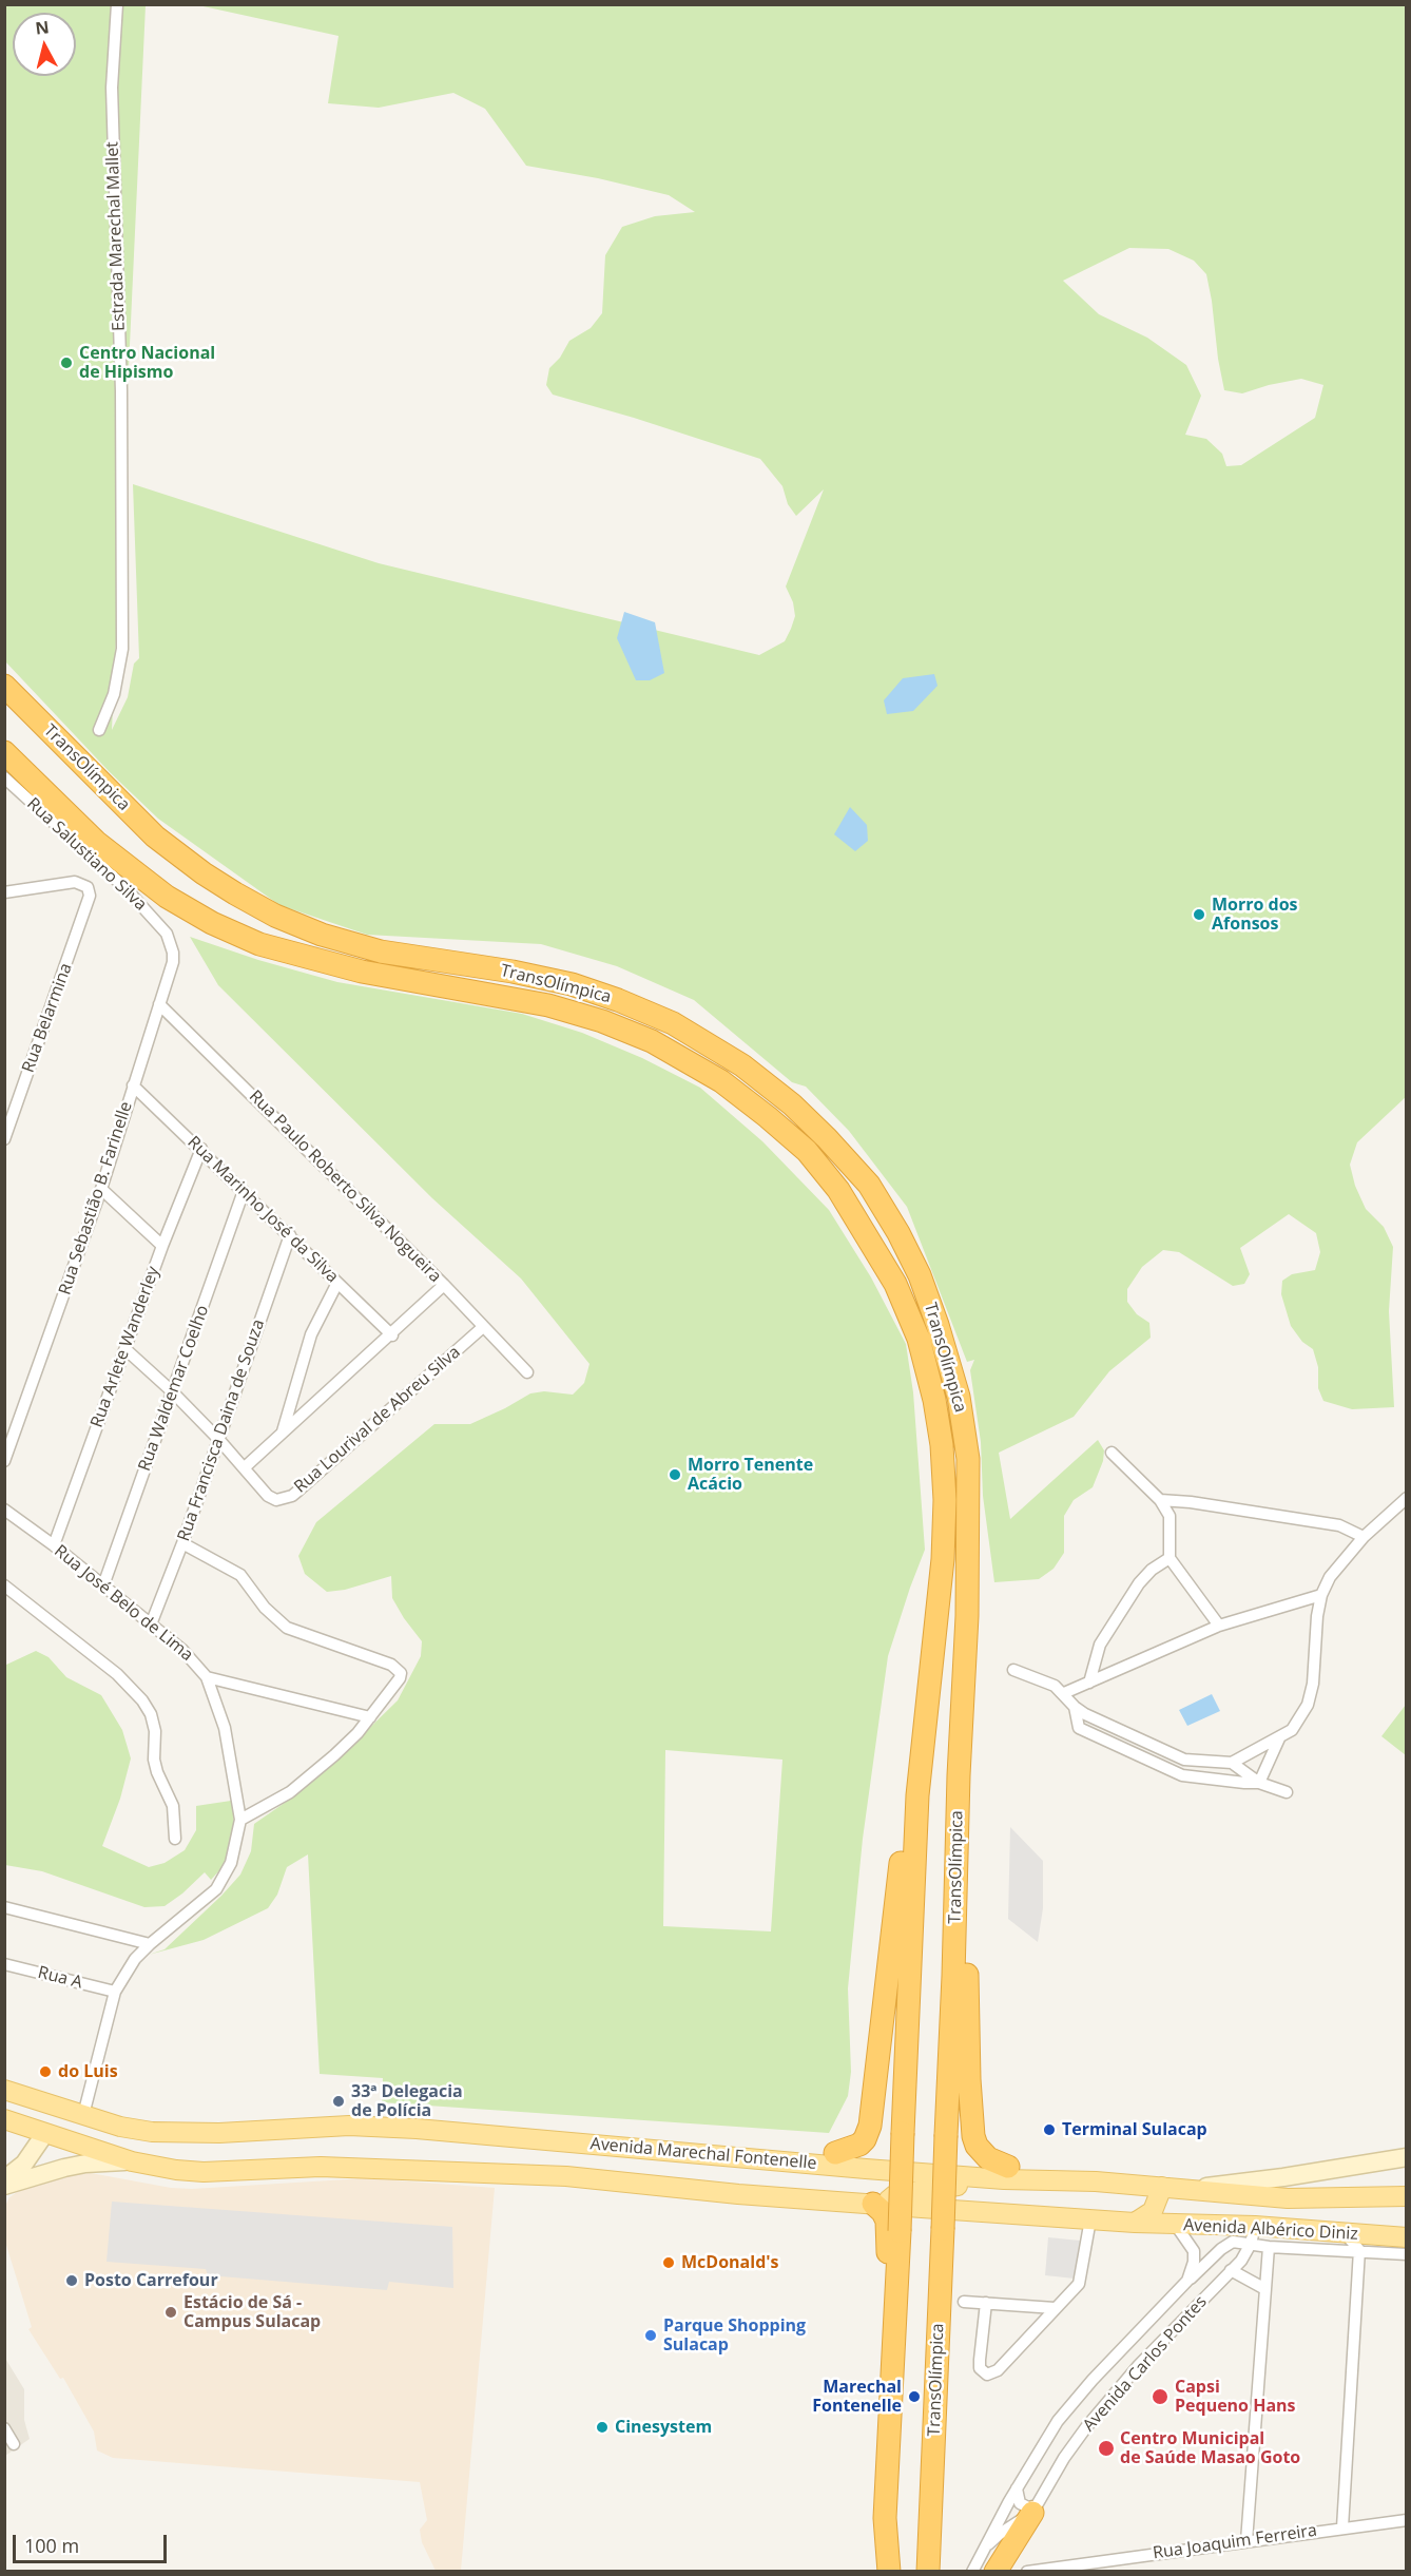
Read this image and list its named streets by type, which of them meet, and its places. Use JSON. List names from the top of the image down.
{
  "streets": {
    "highway": ["TransOlímpica"],
    "main road": ["Avenida Marechal Fontenelle", "Avenida Albérico Diniz"],
    "street": [
      "Estrada Marechal Mallet",
      "Rua Salustiano Silva",
      "Rua Belarmina",
      "Rua Paulo Roberto Silva Nogueira",
      "Rua Sebastião B. Farinelle",
      "Rua Marinho José da Silva",
      "Rua Arlete Wanderley",
      "Rua Waldemar Coelho",
      "Rua Lourival de Abreu Silva",
      "Rua Francisca Daina de Souza",
      "Rua José Belo de Lima",
      "Rua A",
      "Avenida Carlos Pontes",
      "Rua Joaquim Ferreira"
    ]
  },
  "crossings": [
    ["TransOlímpica", "Avenida Marechal Fontenelle"],
    ["Rua Salustiano Silva", "Rua Sebastião B. Farinelle"],
    ["Rua Paulo Roberto Silva Nogueira", "Rua Sebastião B. Farinelle"],
    ["Rua Paulo Roberto Silva Nogueira", "Rua Lourival de Abreu Silva"],
    ["Rua Sebastião B. Farinelle", "Rua Marinho José da Silva"],
    ["Rua Marinho José da Silva", "Rua Arlete Wanderley"],
    ["Rua Marinho José da Silva", "Rua Waldemar Coelho"],
    ["Rua Marinho José da Silva", "Rua Francisca Daina de Souza"],
    ["Rua Arlete Wanderley", "Rua José Belo de Lima"],
    ["Rua Waldemar Coelho", "Rua José Belo de Lima"],
    ["Rua Francisca Daina de Souza", "Rua José Belo de Lima"],
    ["Rua José Belo de Lima", "Rua A"],
    ["Rua José Belo de Lima", "Avenida Marechal Fontenelle"],
    ["Avenida Marechal Fontenelle", "Avenida Albérico Diniz"],
    ["Avenida Albérico Diniz", "Avenida Carlos Pontes"]
  ],
  "places": [
    "Centro Nacional de Hipismo",
    "Morro dos Afonsos",
    "Morro Tenente Acácio",
    "do Luis",
    "33ª Delegacia de Polícia",
    "Terminal Sulacap",
    "McDonald's",
    "Posto Carrefour",
    "Estácio de Sá - Campus Sulacap",
    "Parque Shopping Sulacap",
    "Marechal Fontenelle",
    "Capsi Pequeno Hans",
    "Cinesystem",
    "Centro Municipal de Saúde Masao Goto"
  ],
  "scale_bar": "100 m",
  "north": "top"
}
